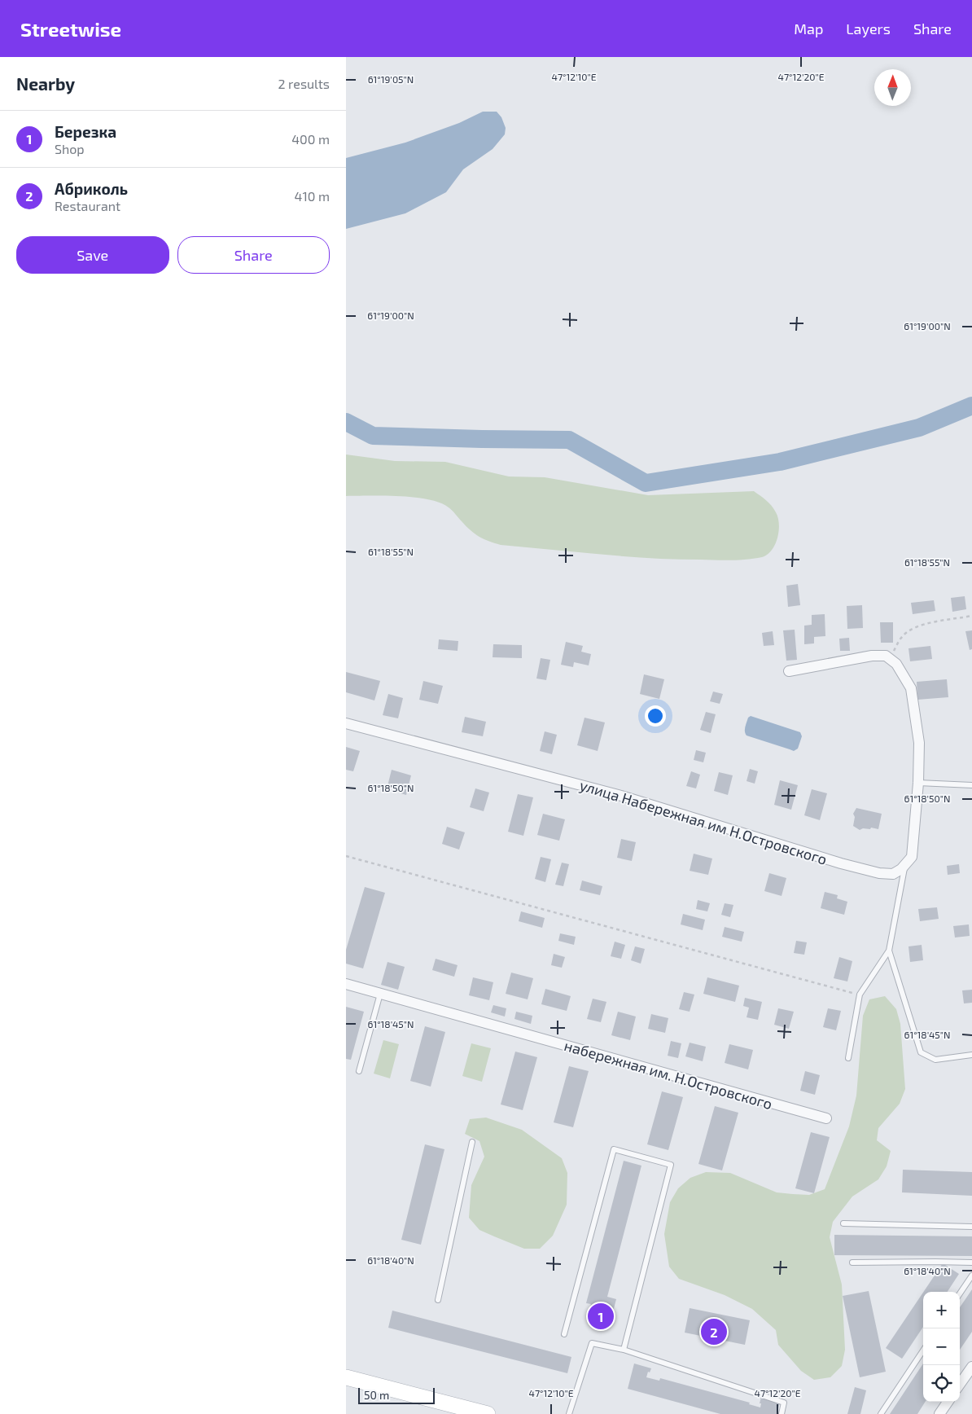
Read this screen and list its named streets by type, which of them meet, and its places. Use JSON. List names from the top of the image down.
{
  "streets": {
    "street": ["улица Набережная им Н.Островского", "набережная им. Н.Островского"]
  },
  "scale_bar": "50 m",
  "north": "top",
  "page": {
    "header": "Streetwise",
    "nav": ["Map", "Layers", "Share"],
    "heading": ["Nearby", "2 results"],
    "list": [
      {
        "mark": "1",
        "name": "Березка",
        "note": "Shop",
        "value": "400 m"
      },
      {
        "mark": "2",
        "name": "Абриколь",
        "note": "Restaurant",
        "value": "410 m"
      }
    ],
    "buttons": ["Save", "Share"],
    "map_buttons": ["+", "−"],
    "pins": ["1", "2"],
    "scale": "50 m"
  },
  "coordinates": [
    "47°12'10\"E",
    "47°12'20\"E",
    "61°19'05\"N",
    "61°19'00\"N",
    "61°18'55\"N",
    "61°18'50\"N",
    "61°18'45\"N",
    "61°18'40\"N"
  ]
}
